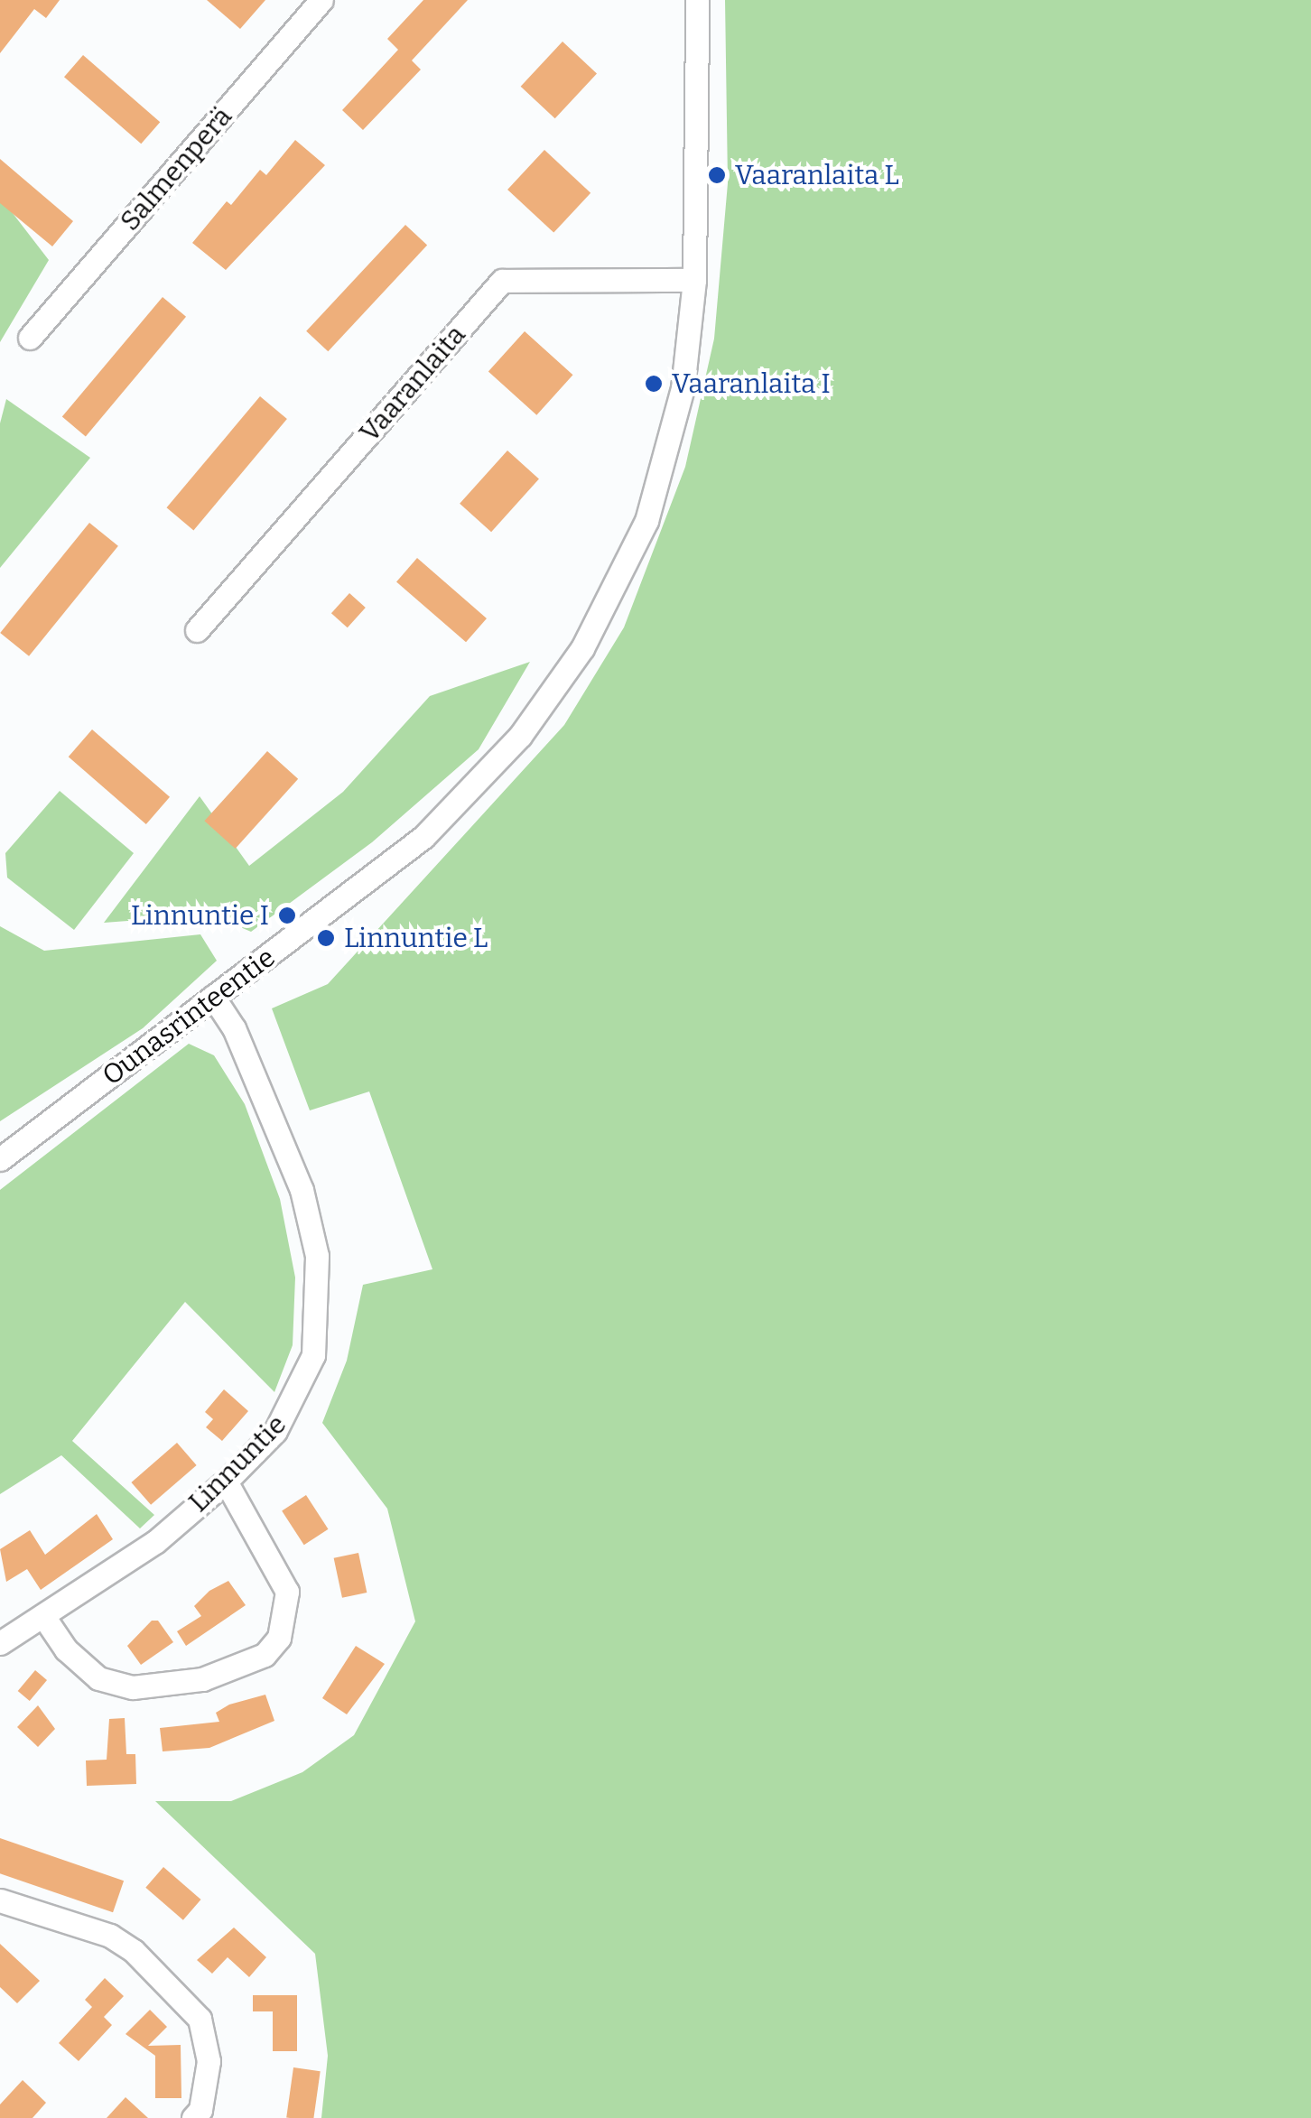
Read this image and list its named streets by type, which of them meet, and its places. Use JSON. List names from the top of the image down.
{
  "streets": {
    "street": [
      "Salmenperä",
      "Vaaranlaita",
      "Ounasrinteentie",
      "Linnuntie"
    ]
  },
  "crossings": [
    ["Vaaranlaita", "Ounasrinteentie"],
    ["Ounasrinteentie", "Linnuntie"]
  ],
  "places": [
    "Vaaranlaita L",
    "Vaaranlaita I",
    "Linnuntie I",
    "Linnuntie L"
  ]
}
